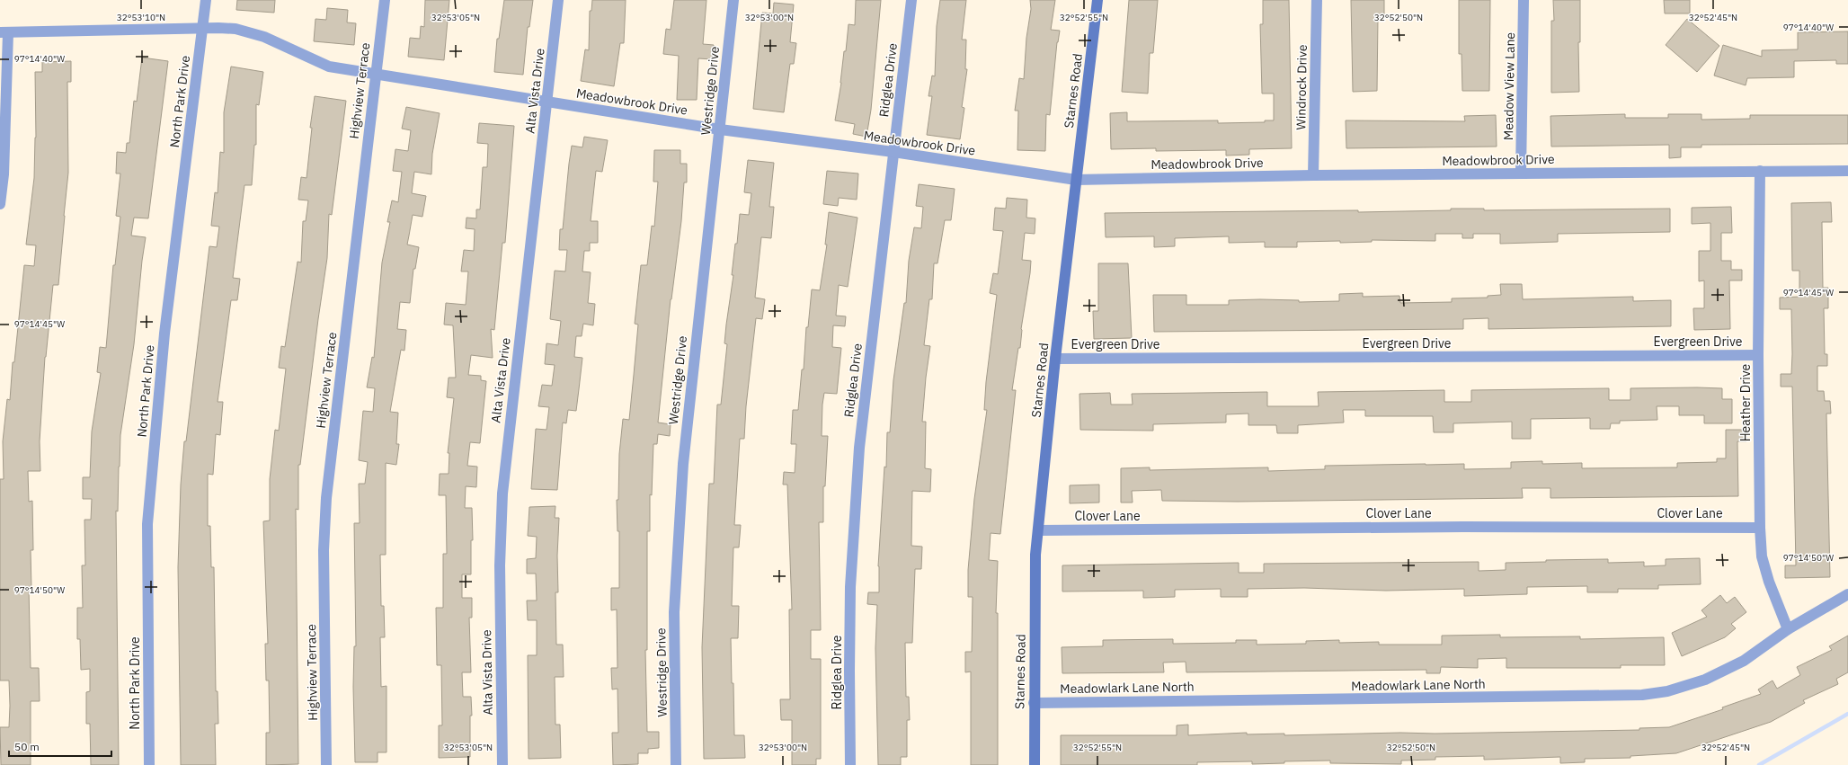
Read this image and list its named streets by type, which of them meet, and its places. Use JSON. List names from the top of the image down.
{
  "streets": {
    "main road": ["Starnes Road"],
    "street": [
      "Ridglea Drive",
      "Meadow View Lane",
      "Windrock Drive",
      "Highview Terrace",
      "Alta Vista Drive",
      "Westridge Drive",
      "North Park Drive",
      "Meadowbrook Drive",
      "Evergreen Drive",
      "Heather Drive",
      "Clover Lane",
      "Meadowlark Lane North"
    ]
  },
  "crossings": [
    ["Ridglea Drive", "Meadowbrook Drive"],
    ["Meadow View Lane", "Meadowbrook Drive"],
    ["Windrock Drive", "Meadowbrook Drive"],
    ["Highview Terrace", "Meadowbrook Drive"],
    ["Alta Vista Drive", "Meadowbrook Drive"],
    ["Westridge Drive", "Meadowbrook Drive"],
    ["Starnes Road", "Meadowbrook Drive"],
    ["Starnes Road", "Evergreen Drive"],
    ["Starnes Road", "Clover Lane"],
    ["Starnes Road", "Meadowlark Lane North"],
    ["North Park Drive", "Meadowbrook Drive"],
    ["Meadowbrook Drive", "Heather Drive"],
    ["Evergreen Drive", "Heather Drive"],
    ["Heather Drive", "Clover Lane"],
    ["Heather Drive", "Meadowlark Lane North"]
  ],
  "scale_bar": "50 m",
  "coordinates": [
    "32°53'10\"N",
    "32°53'05\"N",
    "32°53'00\"N",
    "32°52'55\"N",
    "32°52'50\"N",
    "32°52'45\"N",
    "97°14'40\"W",
    "97°14'45\"W",
    "97°14'50\"W"
  ]
}
